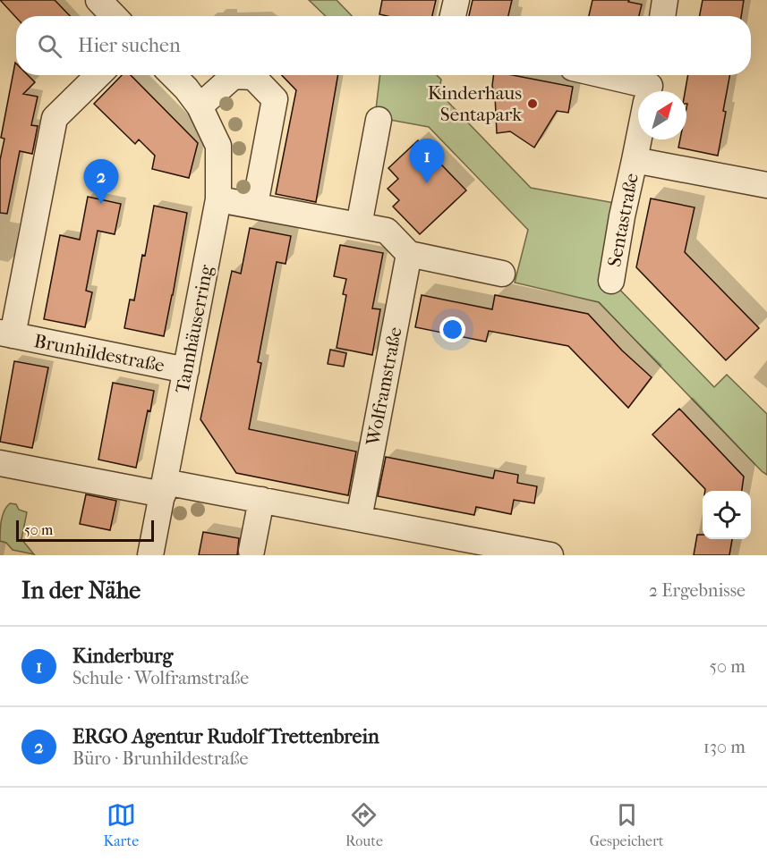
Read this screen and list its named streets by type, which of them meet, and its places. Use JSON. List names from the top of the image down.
{
  "streets": {
    "street": [
      "Sentastraße",
      "Tannhäuserring",
      "Brunhildestraße",
      "Wolframstraße"
    ]
  },
  "crossings": [
    ["Tannhäuserring", "Brunhildestraße"]
  ],
  "places": ["Kinderhaus Sentapark"],
  "scale_bar": "50 m",
  "north": "top right",
  "page": {
    "search": "Hier suchen",
    "pins": ["1", "2"],
    "scale": "50 m",
    "heading": ["In der Nähe", "2 Ergebnisse"],
    "list": [
      {
        "mark": "1",
        "name": "Kinderburg",
        "note": "Schule · Wolframstraße",
        "value": "50 m"
      },
      {
        "mark": "2",
        "name": "ERGO Agentur Rudolf Trettenbrein",
        "note": "Büro · Brunhildestraße",
        "value": "130 m"
      }
    ],
    "nav": ["Karte", "Route", "Gespeichert"]
  }
}
